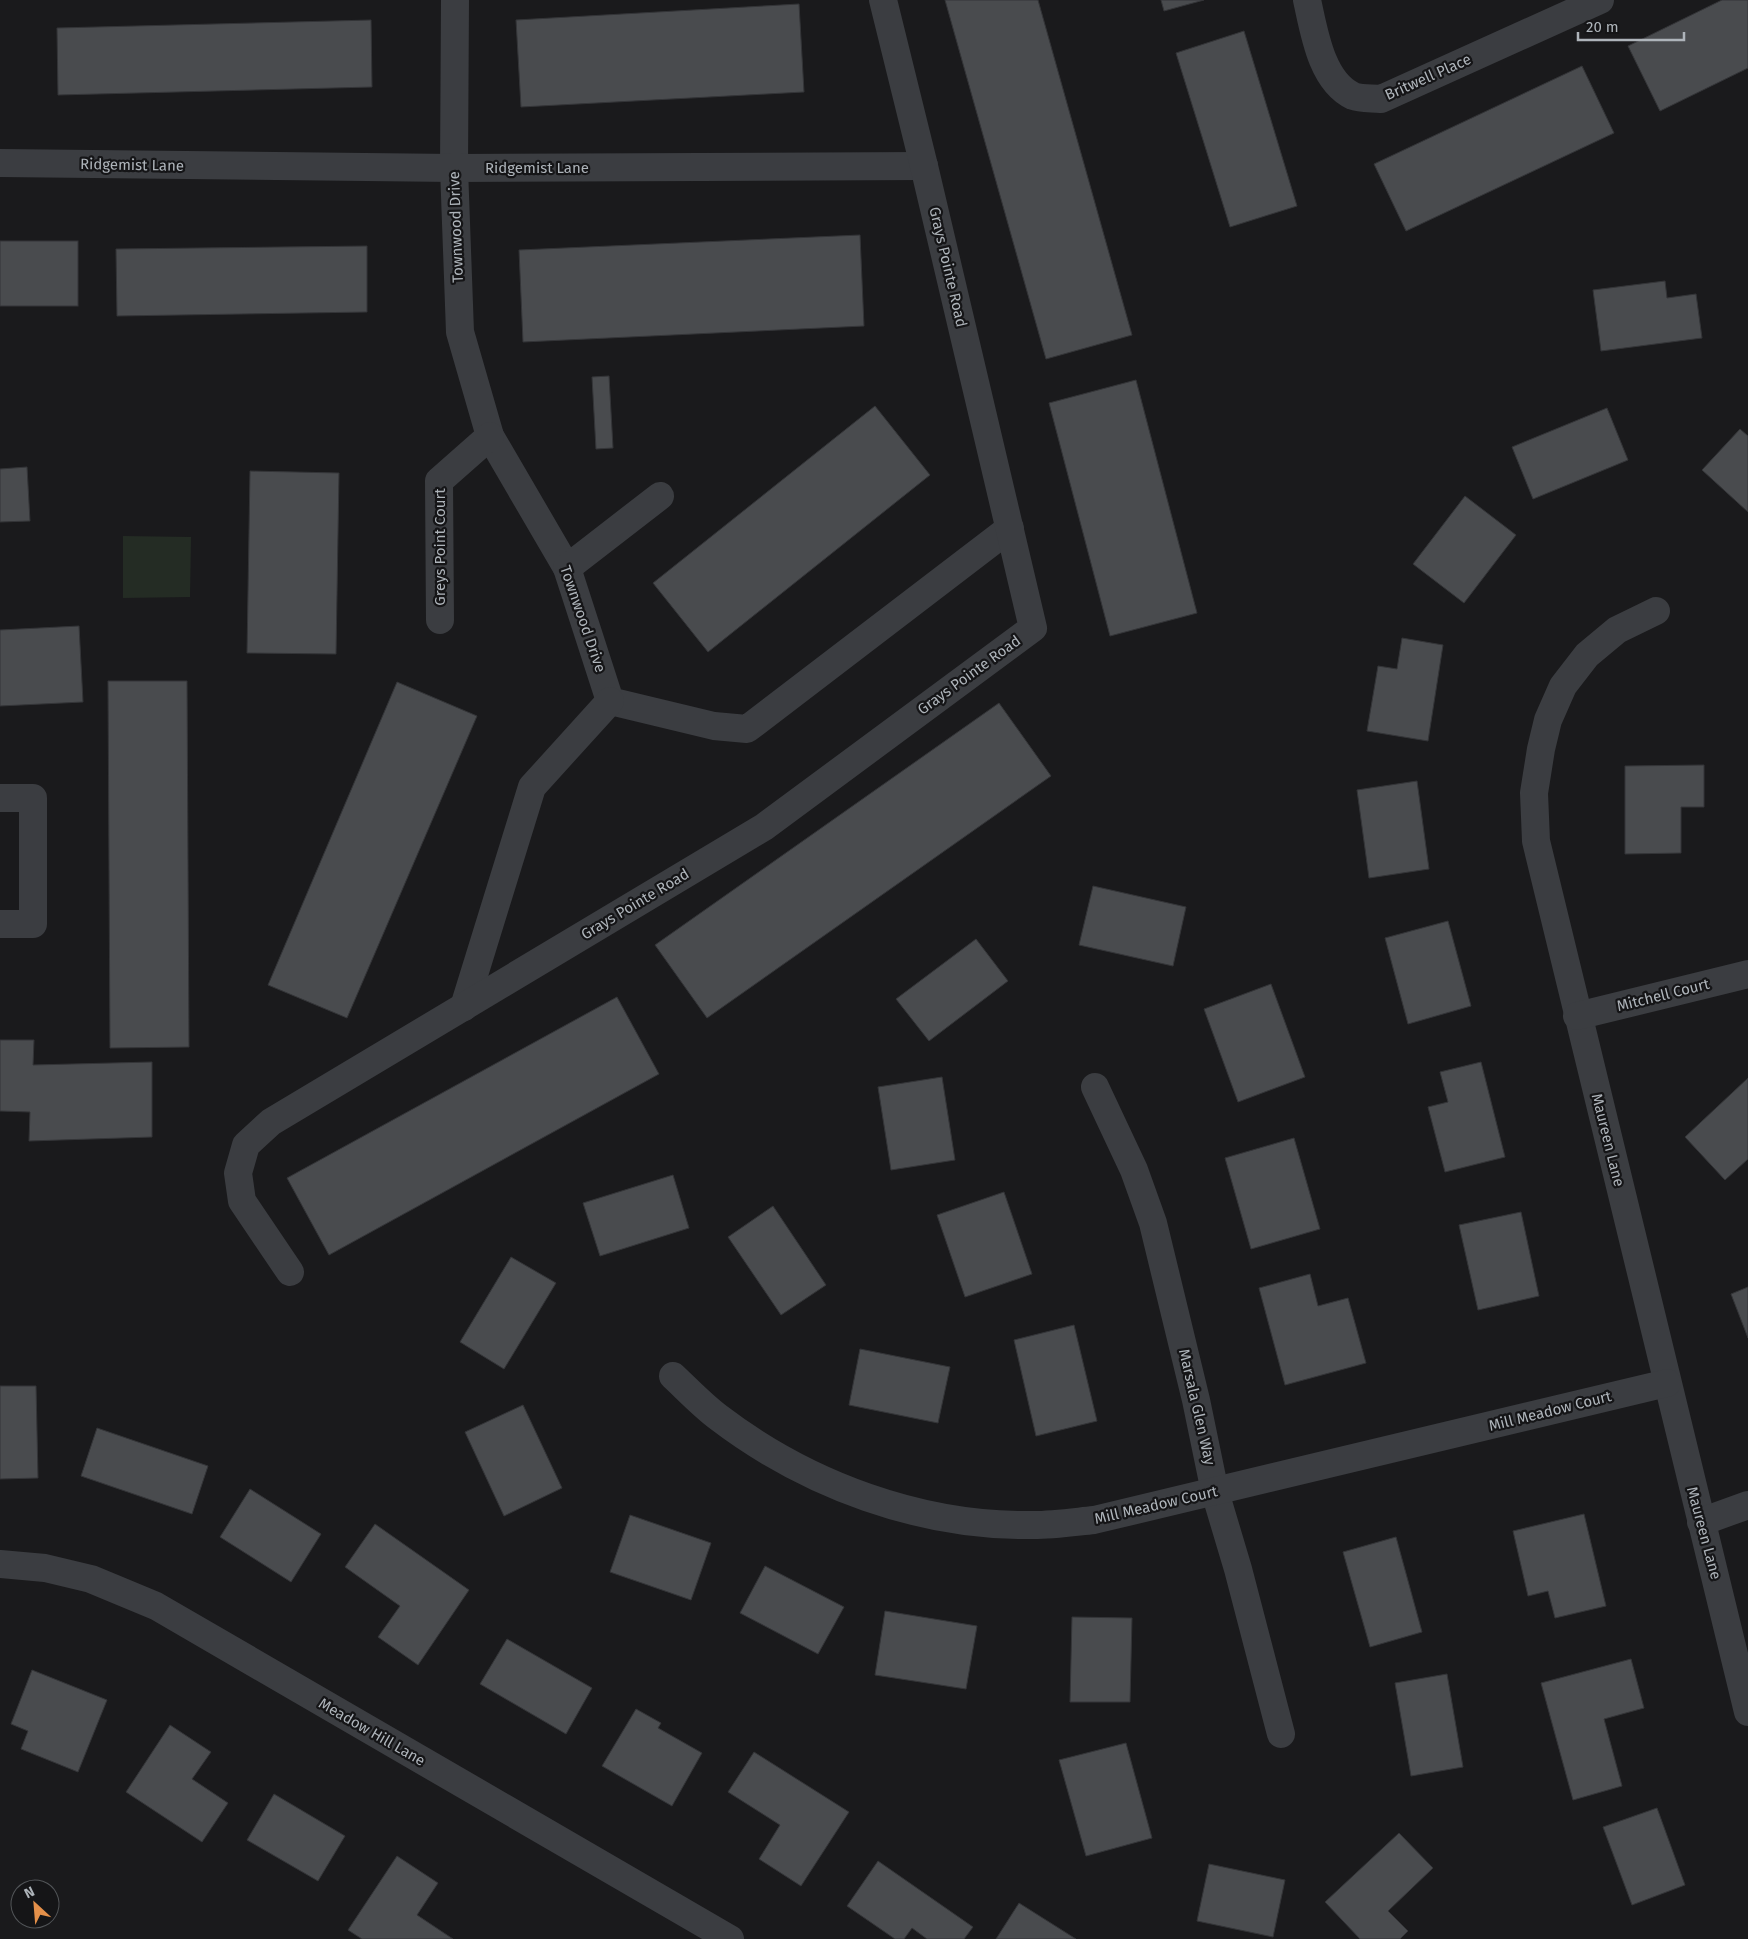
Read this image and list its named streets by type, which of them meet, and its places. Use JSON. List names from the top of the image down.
{
  "streets": {
    "street": [
      "Britwell Place",
      "Ridgemist Lane",
      "Townwood Drive",
      "Grays Pointe Road",
      "Greys Point Court",
      "Mitchell Court",
      "Maureen Lane",
      "Marsala Glen Way",
      "Mill Meadow Court",
      "Meadow Hill Lane"
    ]
  },
  "crossings": [
    ["Ridgemist Lane", "Townwood Drive"],
    ["Ridgemist Lane", "Grays Pointe Road"],
    ["Townwood Drive", "Greys Point Court"],
    ["Mitchell Court", "Maureen Lane"],
    ["Maureen Lane", "Mill Meadow Court"],
    ["Marsala Glen Way", "Mill Meadow Court"]
  ],
  "scale_bar": "20 m",
  "north": "top left"
}
